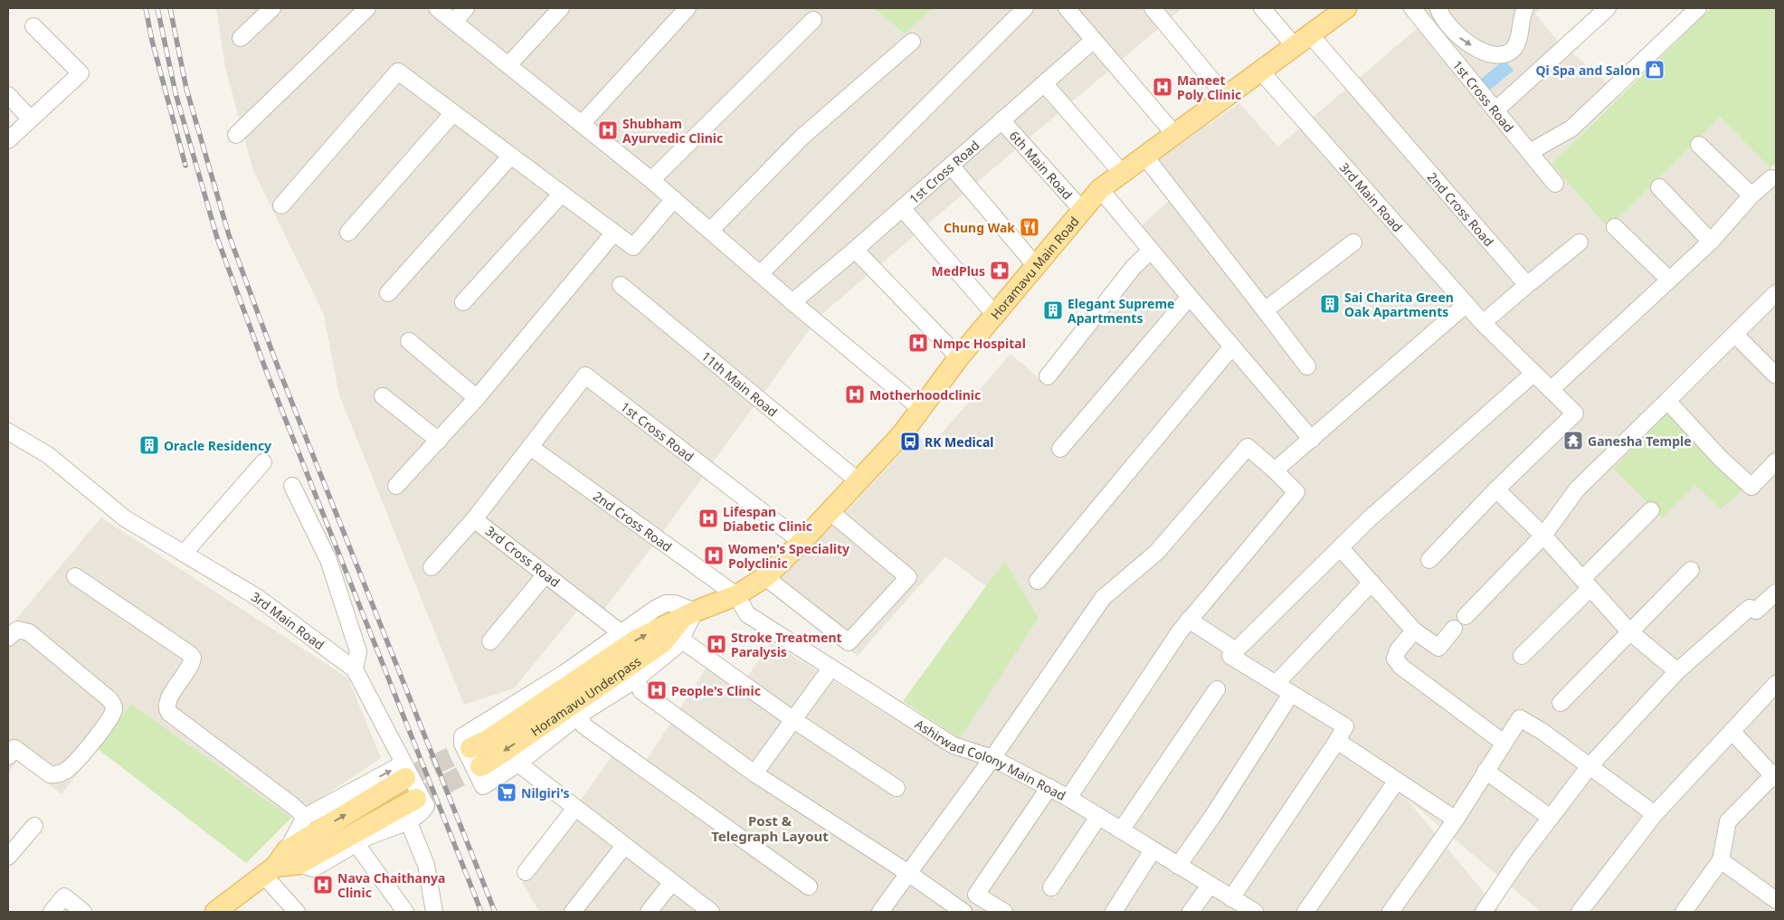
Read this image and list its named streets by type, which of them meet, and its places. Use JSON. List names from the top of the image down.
{
  "streets": {
    "main road": ["Horamavu Main Road", "Horamavu Underpass"],
    "street": [
      "1st Cross Road",
      "6th Main Road",
      "3rd Main Road",
      "2nd Cross Road",
      "11th Main Road",
      "3rd Cross Road",
      "Ashirwad Colony Main Road"
    ]
  },
  "crossings": [
    ["1st Cross Road", "6th Main Road"],
    ["1st Cross Road", "2nd Cross Road"],
    ["1st Cross Road", "Horamavu Main Road"],
    ["1st Cross Road", "3rd Cross Road"],
    ["6th Main Road", "Horamavu Main Road"],
    ["3rd Main Road", "Horamavu Main Road"],
    ["2nd Cross Road", "Horamavu Main Road"],
    ["2nd Cross Road", "3rd Cross Road"],
    ["2nd Cross Road", "Ashirwad Colony Main Road"],
    ["Horamavu Main Road", "11th Main Road"],
    ["Horamavu Main Road", "Horamavu Underpass"],
    ["Horamavu Main Road", "Ashirwad Colony Main Road"]
  ],
  "districts": ["Post & Telegraph Layout"],
  "places": {
    "shop": ["Qi Spa and Salon"],
    "hospital": [
      "Maneet Poly Clinic",
      "Shubham Ayurvedic Clinic",
      "Nmpc Hospital",
      "Motherhoodclinic",
      "Lifespan Diabetic Clinic",
      "Women's Speciality Polyclinic",
      "Stroke Treatment Paralysis",
      "People's Clinic",
      "Nava Chaithanya Clinic"
    ],
    "restaurant": ["Chung Wak"],
    "pharmacy": ["MedPlus"],
    "building": ["Sai Charita Green Oak Apartments", "Elegant Supreme Apartments", "Oracle Residency"],
    "temple": ["Ganesha Temple"],
    "bus stop": ["RK Medical"],
    "supermarket": ["Nilgiri's"]
  }
}
